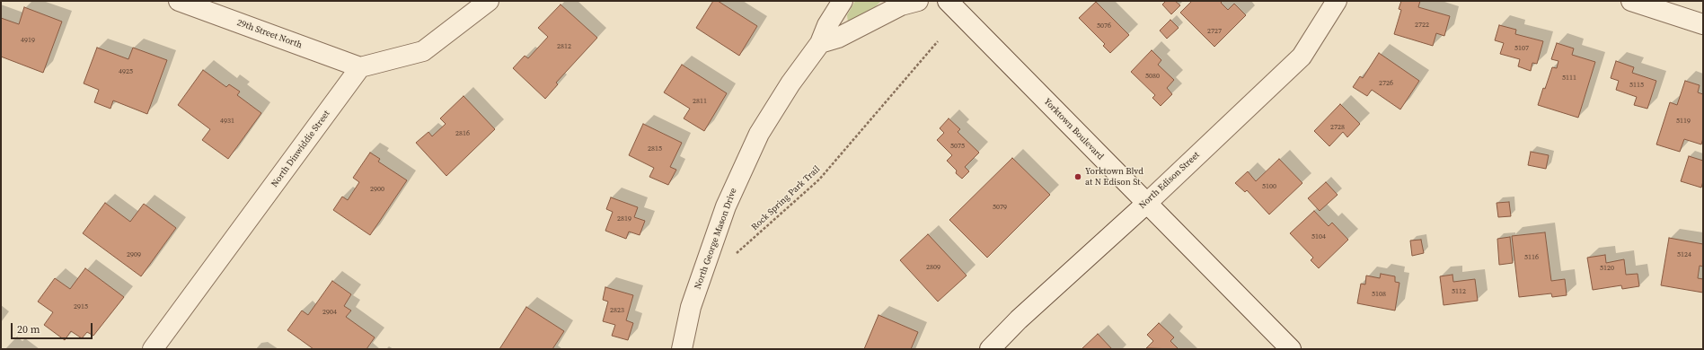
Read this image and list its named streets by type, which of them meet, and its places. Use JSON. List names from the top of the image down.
{
  "streets": {
    "street": [
      "29th Street North",
      "Yorktown Boulevard",
      "North Dinwiddie Street",
      "North Edison Street",
      "North George Mason Drive"
    ],
    "path": ["Rock Spring Park Trail"]
  },
  "crossings": [
    ["29th Street North", "North Dinwiddie Street"],
    ["Yorktown Boulevard", "North Edison Street"]
  ],
  "places": ["Yorktown Blvd at N Edison St"],
  "house_numbers": [
    "2722",
    "5076",
    "2727",
    "4919",
    "2812",
    "5107",
    "4925",
    "5080",
    "5111",
    "2726",
    "5115",
    "2811",
    "4931",
    "5119",
    "2728",
    "2816",
    "5075",
    "2815",
    "5100",
    "2900",
    "5079",
    "2819",
    "5104",
    "2909",
    "5124",
    "5116",
    "2809",
    "5120",
    "5112",
    "5108",
    "2915",
    "2823",
    "2904"
  ],
  "scale_bar": "20 m"
}
